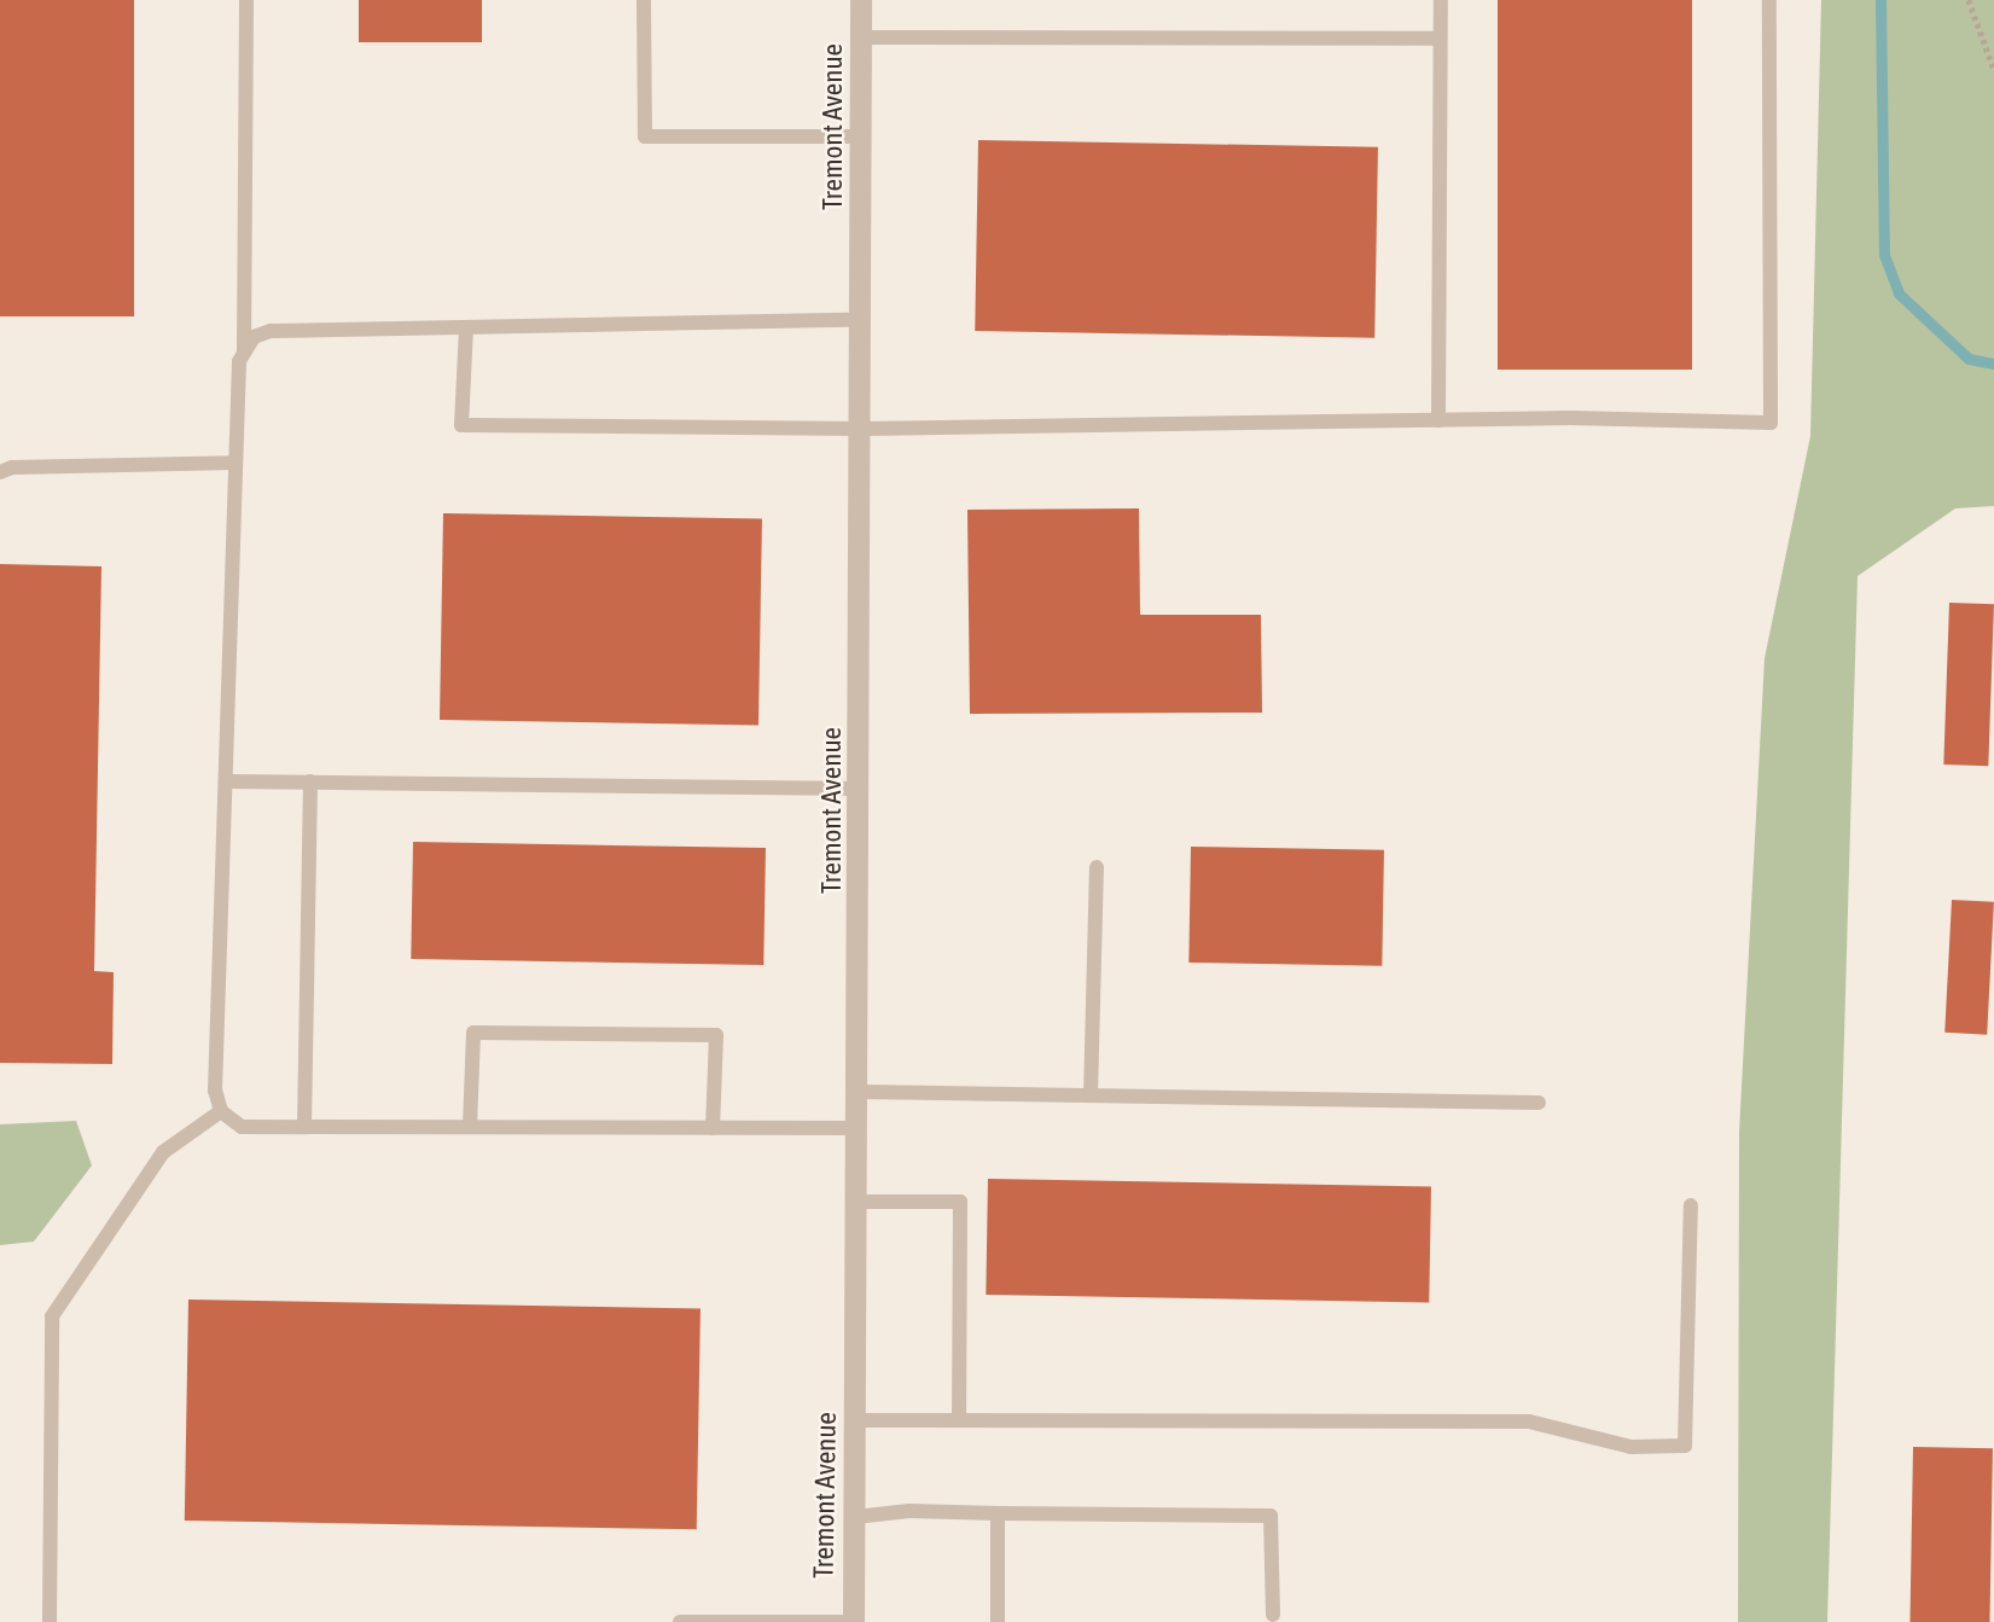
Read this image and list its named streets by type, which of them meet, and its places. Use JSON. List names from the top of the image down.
{
  "streets": {
    "street": ["Tremont Avenue"]
  }
}
